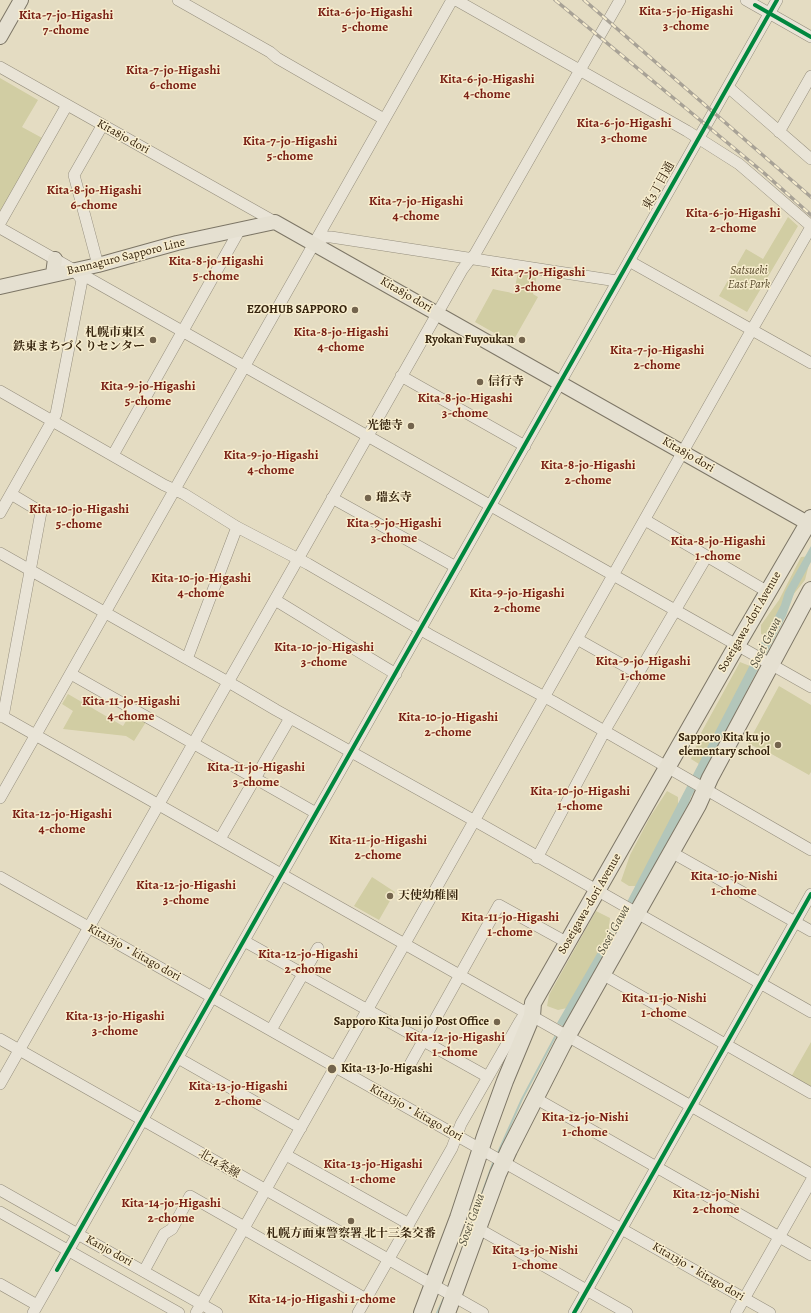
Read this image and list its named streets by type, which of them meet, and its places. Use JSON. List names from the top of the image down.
{
  "streets": {
    "highway": ["Soseigawa-dori Avenue"],
    "main road": ["Kita8jo dori", "Bannaguro Sapporo Line"],
    "street": [
      "東3丁目通",
      "Kita13jo・kitago dori",
      "北14条線",
      "Kanjo dori"
    ]
  },
  "crossings": [
    ["Kita8jo dori", "東3丁目通"],
    ["Kita8jo dori", "Bannaguro Sapporo Line"],
    ["Kita8jo dori", "Soseigawa-dori Avenue"],
    ["東3丁目通", "Kita13jo・kitago dori"],
    ["東3丁目通", "北14条線"],
    ["東3丁目通", "Kanjo dori"],
    ["Soseigawa-dori Avenue", "Kita13jo・kitago dori"],
    ["Soseigawa-dori Avenue", "北14条線"]
  ],
  "districts": [
    "Kita-5-jo-Higashi 3-chome",
    "Kita-6-jo-Higashi 5-chome",
    "Kita-7-jo-Higashi 7-chome",
    "Kita-7-jo-Higashi 6-chome",
    "Kita-6-jo-Higashi 4-chome",
    "Kita-6-jo-Higashi 3-chome",
    "Kita-7-jo-Higashi 5-chome",
    "Kita-8-jo-Higashi 6-chome",
    "Kita-7-jo-Higashi 4-chome",
    "Kita-6-jo-Higashi 2-chome",
    "Kita-8-jo-Higashi 5-chome",
    "Kita-7-jo-Higashi 3-chome",
    "Kita-8-jo-Higashi 4-chome",
    "Kita-7-jo-Higashi 2-chome",
    "Kita-9-jo-Higashi 5-chome",
    "Kita-8-jo-Higashi 3-chome",
    "Kita-9-jo-Higashi 4-chome",
    "Kita-8-jo-Higashi 2-chome",
    "Kita-10-jo-Higashi 5-chome",
    "Kita-9-jo-Higashi 3-chome",
    "Kita-8-jo-Higashi 1-chome",
    "Kita-10-jo-Higashi 4-chome",
    "Kita-9-jo-Higashi 2-chome",
    "Kita-10-jo-Higashi 3-chome",
    "Kita-9-jo-Higashi 1-chome",
    "Kita-11-jo-Higashi 4-chome",
    "Kita-10-jo-Higashi 2-chome",
    "Kita-11-jo-Higashi 3-chome",
    "Kita-10-jo-Higashi 1-chome",
    "Kita-12-jo-Higashi 4-chome",
    "Kita-11-jo-Higashi 2-chome",
    "Kita-10-jo-Nishi 1-chome",
    "Kita-12-jo-Higashi 3-chome",
    "Kita-11-jo-Higashi 1-chome",
    "Kita-12-jo-Higashi 2-chome",
    "Kita-11-jo-Nishi 1-chome",
    "Kita-13-jo-Higashi 3-chome",
    "Kita-12-jo-Higashi 1-chome",
    "Kita-13-jo-Higashi 2-chome",
    "Kita-12-jo-Nishi 1-chome",
    "Kita-13-jo-Higashi 1-chome",
    "Kita-12-jo-Nishi 2-chome",
    "Kita-14-jo-Higashi 2-chome",
    "Kita-13-jo-Nishi 1-chome",
    "Kita-14-jo-Higashi 1-chome"
  ],
  "water": ["Sosei Gawa"],
  "parks": ["Satsueki East Park"],
  "places": [
    "EZOHUB SAPPORO",
    "札幌市東区 鉄東まちづくりセンター",
    "Ryokan Fuyoukan",
    "信行寺",
    "光徳寺",
    "瑞玄寺",
    "Sapporo Kita ku jo elementary school",
    "天使幼稚園",
    "Sapporo Kita Juni jo Post Office",
    "Kita-13-Jo-Higashi",
    "札幌方面東警察署 北十三条交番"
  ]
}
